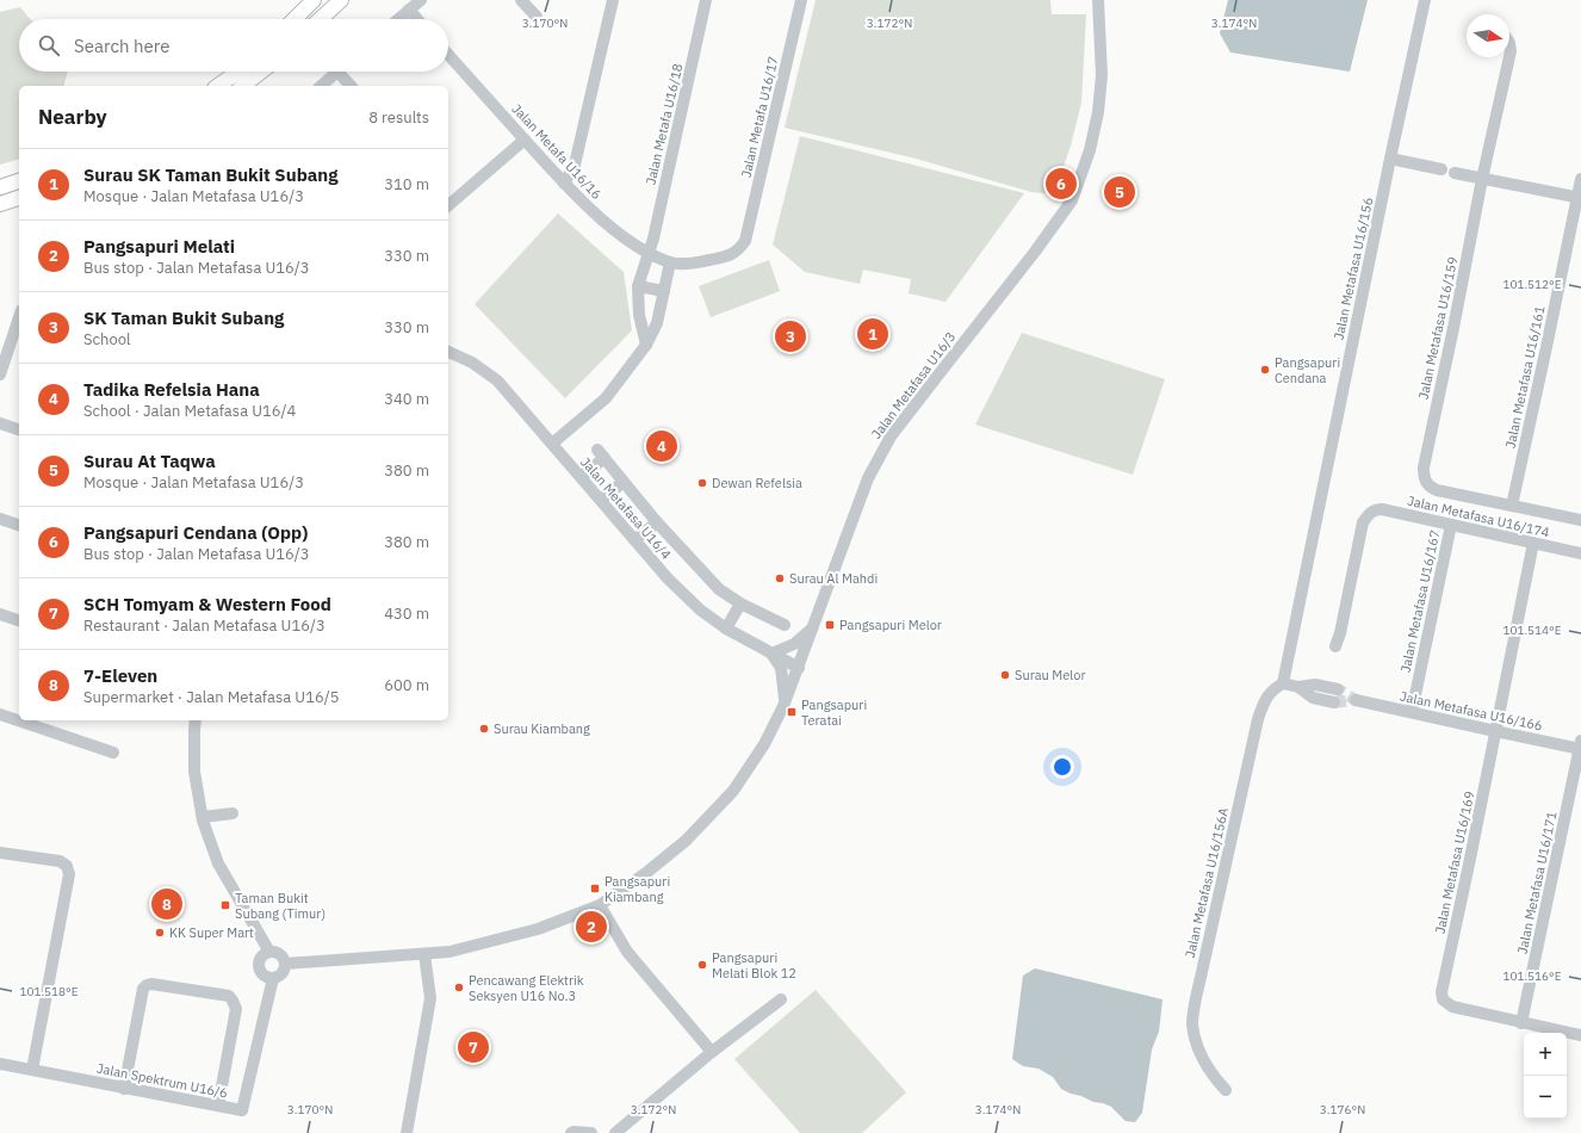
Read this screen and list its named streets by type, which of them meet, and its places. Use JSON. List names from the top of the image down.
{
  "streets": {
    "street": [
      "Jalan Metafa U16/17",
      "Jalan Metafa U16/18",
      "Jalan Metafa U16/16",
      "Jalan Metafasa U16/156",
      "Jalan Metafasa U16/159",
      "Jalan Metafasa U16/161",
      "Jalan Metafasa U16/3",
      "Jalan Metafasa U16/4",
      "Jalan Metafasa U16/174",
      "Jalan Metafasa U16/167",
      "Jalan Metafasa U16/166",
      "Jalan Metafasa U16/169",
      "Jalan Metafasa U16/156A",
      "Jalan Metafasa U16/171",
      "Jalan Spektrum U16/6"
    ]
  },
  "crossings": [
    ["Jalan Metafa U16/17", "Jalan Metafa U16/16"],
    ["Jalan Metafa U16/18", "Jalan Metafa U16/16"],
    ["Jalan Metafasa U16/156", "Jalan Metafasa U16/156A"],
    ["Jalan Metafasa U16/159", "Jalan Metafasa U16/161"],
    ["Jalan Metafasa U16/3", "Jalan Metafasa U16/4"],
    ["Jalan Metafasa U16/3", "Jalan Spektrum U16/6"],
    ["Jalan Metafasa U16/174", "Jalan Metafasa U16/167"],
    ["Jalan Metafasa U16/174", "Jalan Metafasa U16/169"],
    ["Jalan Metafasa U16/167", "Jalan Metafasa U16/166"],
    ["Jalan Metafasa U16/166", "Jalan Metafasa U16/169"],
    ["Jalan Metafasa U16/166", "Jalan Metafasa U16/171"],
    ["Jalan Metafasa U16/169", "Jalan Metafasa U16/171"]
  ],
  "places": {
    "other": [
      "Pangsapuri Cendana",
      "Dewan Refelsia",
      "Surau Al Mahdi",
      "Surau Melor",
      "Surau Kiambang",
      "KK Super Mart",
      "Pangsapuri Melati Blok 12",
      "Pencawang Elektrik Seksyen U16 No.3"
    ],
    "transit": [
      "Pangsapuri Melor",
      "Pangsapuri Teratai",
      "Pangsapuri Kiambang",
      "Taman Bukit Subang (Timur)"
    ]
  },
  "north": "right",
  "page": {
    "search": "Search here",
    "heading": ["Nearby", "8 results"],
    "list": [
      {
        "mark": "1",
        "name": "Surau SK Taman Bukit Subang",
        "note": "Mosque · Jalan Metafasa U16/3",
        "value": "310 m"
      },
      {
        "mark": "2",
        "name": "Pangsapuri Melati",
        "note": "Bus stop · Jalan Metafasa U16/3",
        "value": "330 m"
      },
      {
        "mark": "3",
        "name": "SK Taman Bukit Subang",
        "note": "School",
        "value": "330 m"
      },
      {
        "mark": "4",
        "name": "Tadika Refelsia Hana",
        "note": "School · Jalan Metafasa U16/4",
        "value": "340 m"
      },
      {
        "mark": "5",
        "name": "Surau At Taqwa",
        "note": "Mosque · Jalan Metafasa U16/3",
        "value": "380 m"
      },
      {
        "mark": "6",
        "name": "Pangsapuri Cendana (Opp)",
        "note": "Bus stop · Jalan Metafasa U16/3",
        "value": "380 m"
      },
      {
        "mark": "7",
        "name": "SCH Tomyam & Western Food",
        "note": "Restaurant · Jalan Metafasa U16/3",
        "value": "430 m"
      },
      {
        "mark": "8",
        "name": "7-Eleven",
        "note": "Supermarket · Jalan Metafasa U16/5",
        "value": "600 m"
      }
    ],
    "pins": [
      "6",
      "5",
      "1",
      "3",
      "4",
      "8",
      "2",
      "7"
    ],
    "map_buttons": ["+", "−"]
  },
  "coordinates": [
    "3.170°N",
    "3.172°N",
    "3.174°N",
    "101.512°E",
    "101.514°E",
    "101.516°E",
    "101.518°E",
    "3.176°N"
  ]
}
